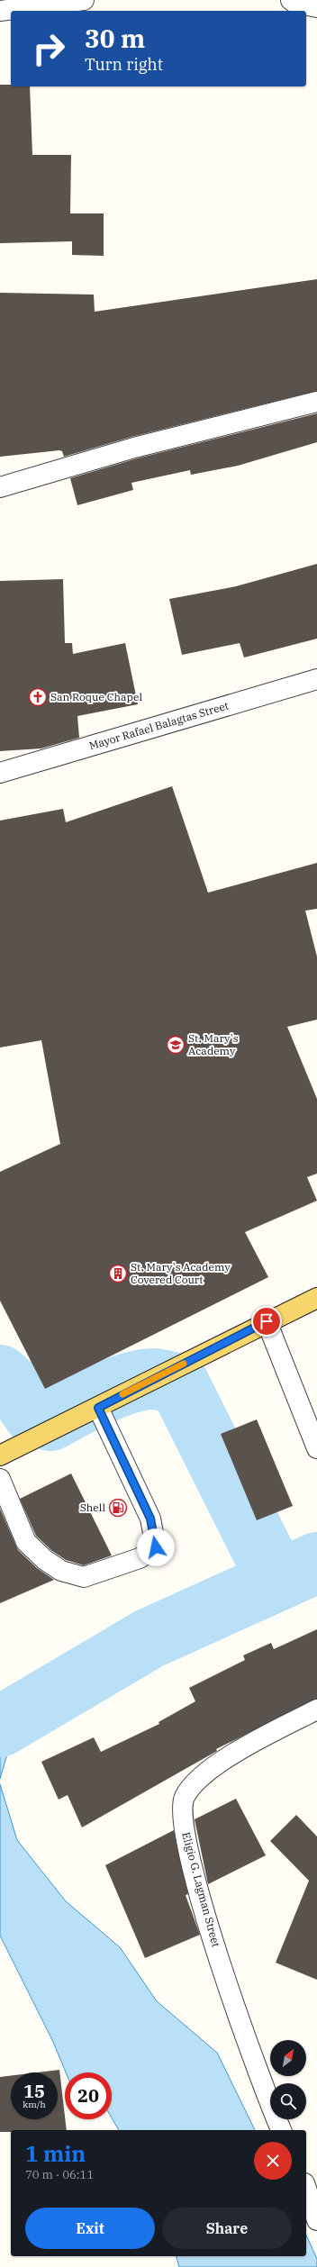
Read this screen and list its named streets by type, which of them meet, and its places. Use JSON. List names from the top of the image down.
{
  "streets": {
    "street": ["Mayor Rafael Balagtas Street", "Eligio G. Lagman Street"]
  },
  "places": {
    "church": ["San Roque Chapel"],
    "school or university": ["St. Mary's Academy"],
    "building": ["St. Mary's Academy Covered Court"],
    "fuel station": ["Shell"]
  },
  "north": "top right",
  "page": {
    "turn": ["30 m", "Turn right"],
    "speed": "15 km/h",
    "limit": "20",
    "heading": ["1 min", "70 m · 06:11"],
    "buttons": ["Exit", "Share"]
  }
}
